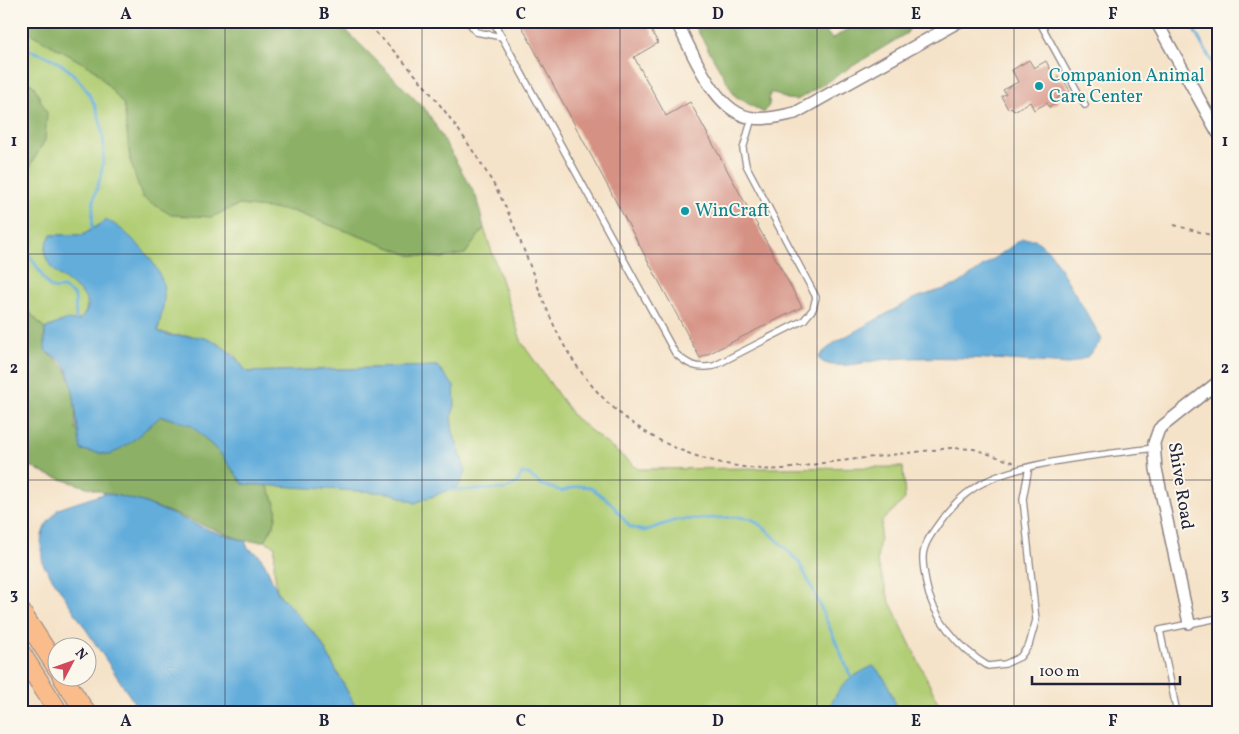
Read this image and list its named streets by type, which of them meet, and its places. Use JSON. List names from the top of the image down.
{
  "streets": {
    "street": ["Shive Road"]
  },
  "places": ["Companion Animal Care Center", "WinCraft"],
  "scale_bar": "100 m",
  "north": "top right",
  "grid": {
    "columns": [
      "A",
      "B",
      "C",
      "D",
      "E",
      "F"
    ],
    "rows": ["1", "2", "3"]
  }
}
